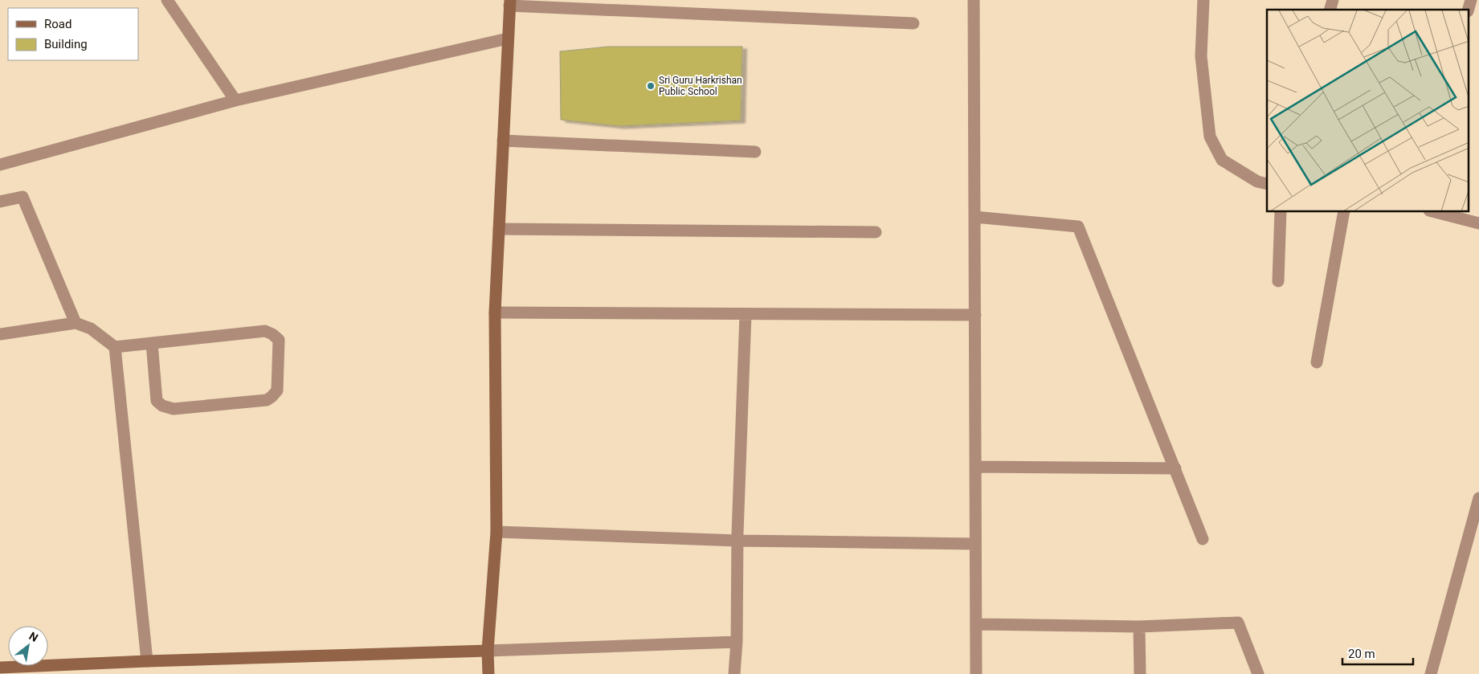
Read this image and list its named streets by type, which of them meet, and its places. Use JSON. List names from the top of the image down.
{
  "places": ["Sri Guru Harkrishan Public School"],
  "legend": ["Road", "Building"],
  "scale_bar": "20 m",
  "north": "top right"
}
